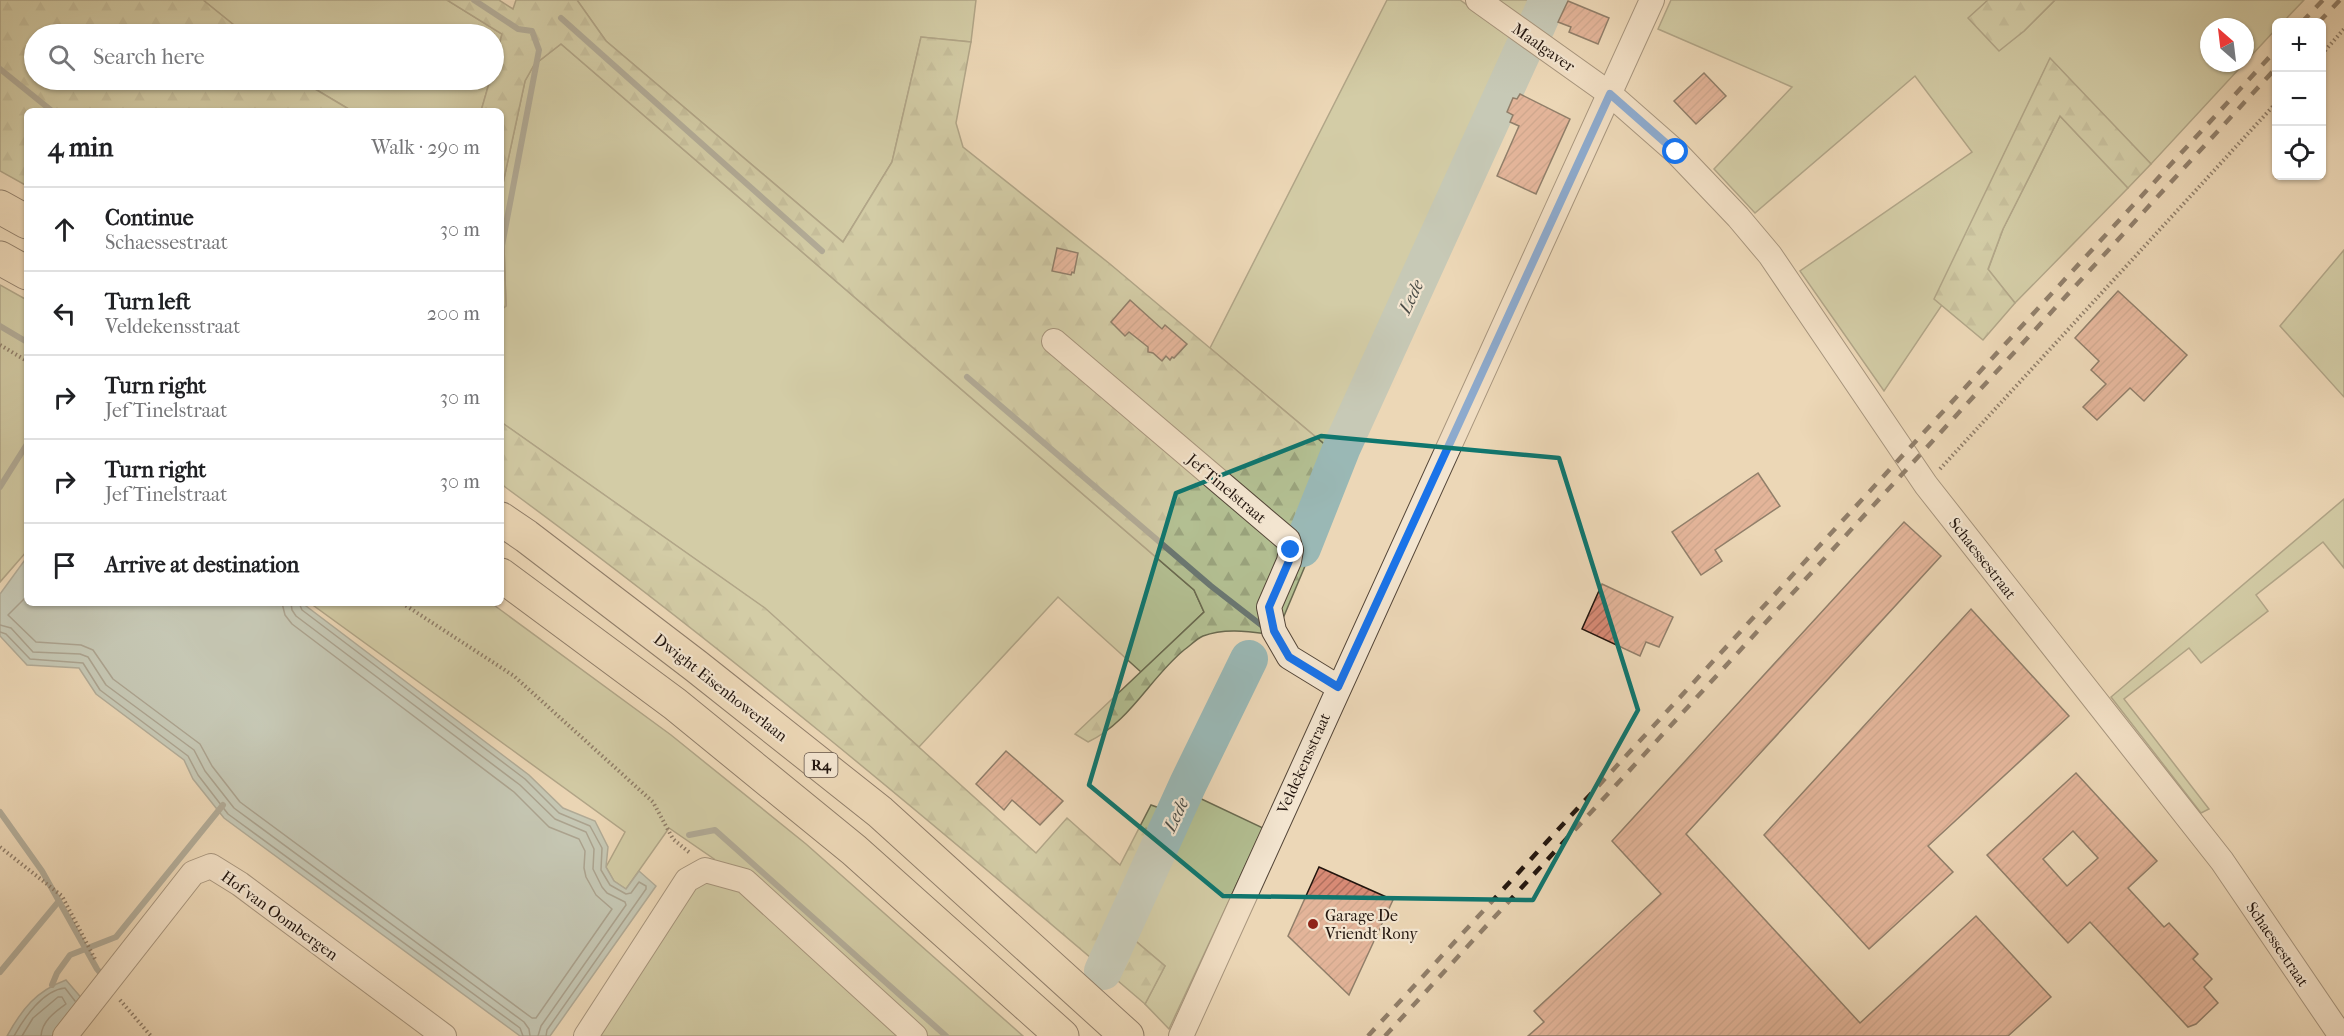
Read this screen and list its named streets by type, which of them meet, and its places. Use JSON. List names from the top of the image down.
{
  "streets": {
    "highway": ["Dwight Eisenhowerlaan", "R4"],
    "street": [
      "Maalgaver",
      "Jef Tinelstraat",
      "Schaessestraat",
      "Veldekensstraat",
      "Hof van Oombergen"
    ]
  },
  "crossings": [
    ["Maalgaver", "Schaessestraat"],
    ["Maalgaver", "Veldekensstraat"],
    ["Jef Tinelstraat", "Veldekensstraat"],
    ["Schaessestraat", "Veldekensstraat"]
  ],
  "water": ["Lede"],
  "places": ["Garage De Vriendt Rony"],
  "north": "top left",
  "page": {
    "map_buttons": ["+", "−"],
    "search": "Search here",
    "heading": ["4 min", "Walk · 290 m"],
    "list": [
      ["Continue", "Schaessestraat", "30 m"],
      ["Turn left", "Veldekensstraat", "200 m"],
      ["Turn right", "Jef Tinelstraat", "30 m"],
      ["Turn right", "Jef Tinelstraat", "30 m"],
      "Arrive at destination"
    ]
  }
}
